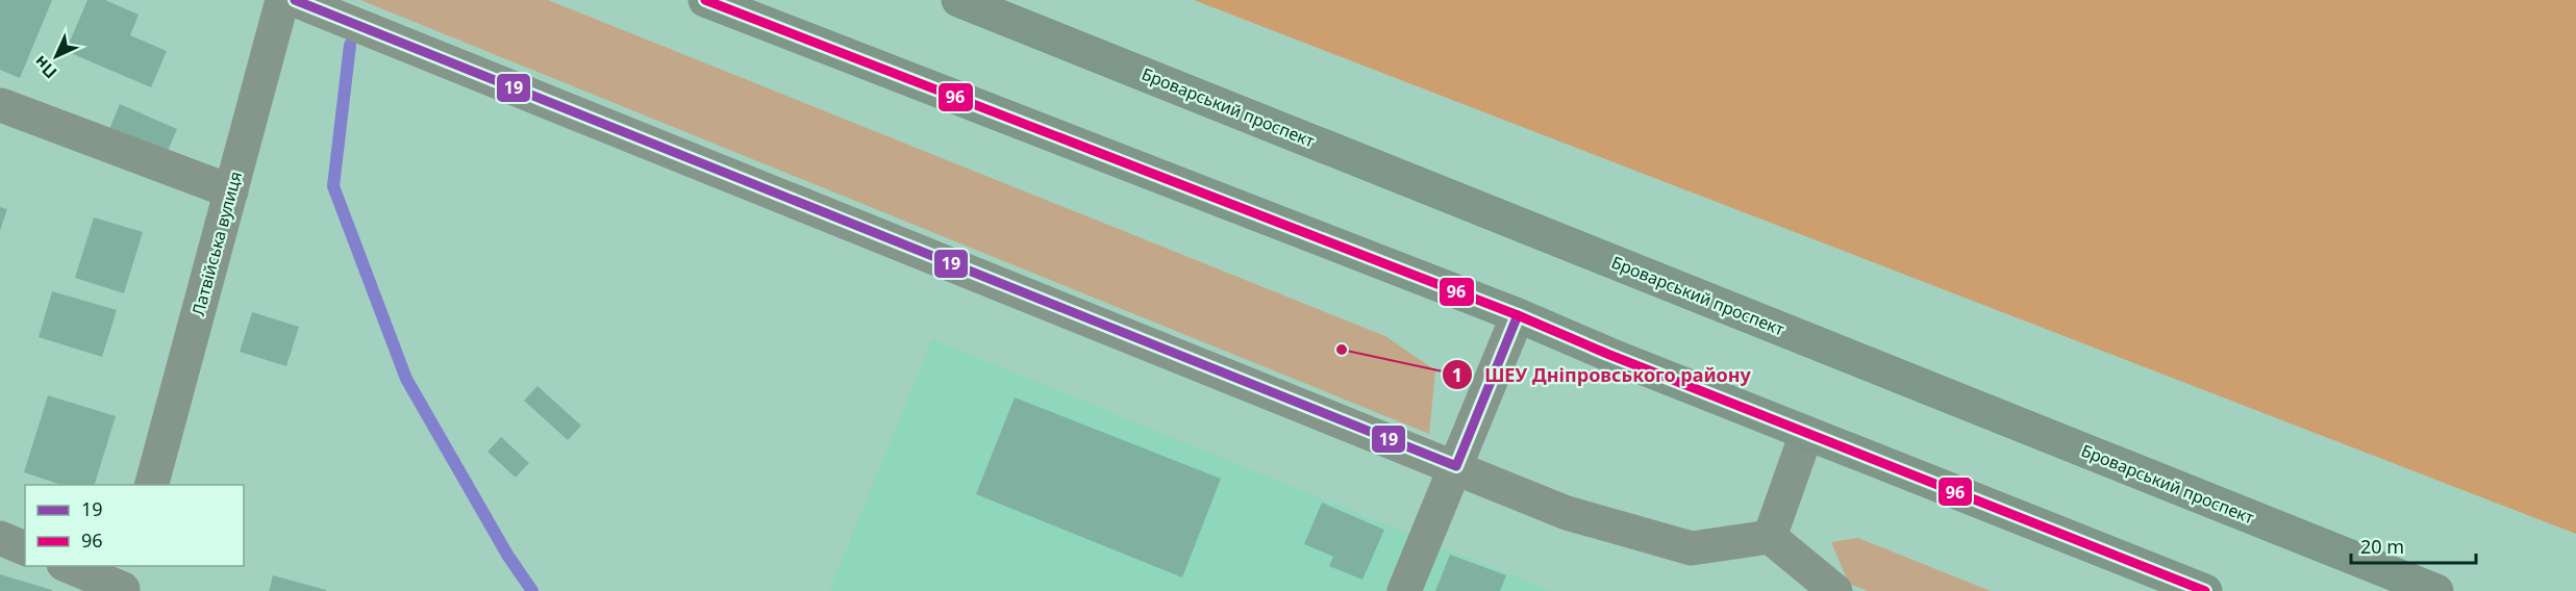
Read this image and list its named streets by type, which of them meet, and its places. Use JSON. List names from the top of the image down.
{
  "streets": {
    "highway": ["Броварський проспект"],
    "street": ["Латвійська вулиця"]
  },
  "places": ["ШЕУ Дніпровського району"],
  "lines": ["transit line 19", "transit line 96"],
  "legend": ["19", "96"],
  "scale_bar": "20 m",
  "north": "bottom left"
}
